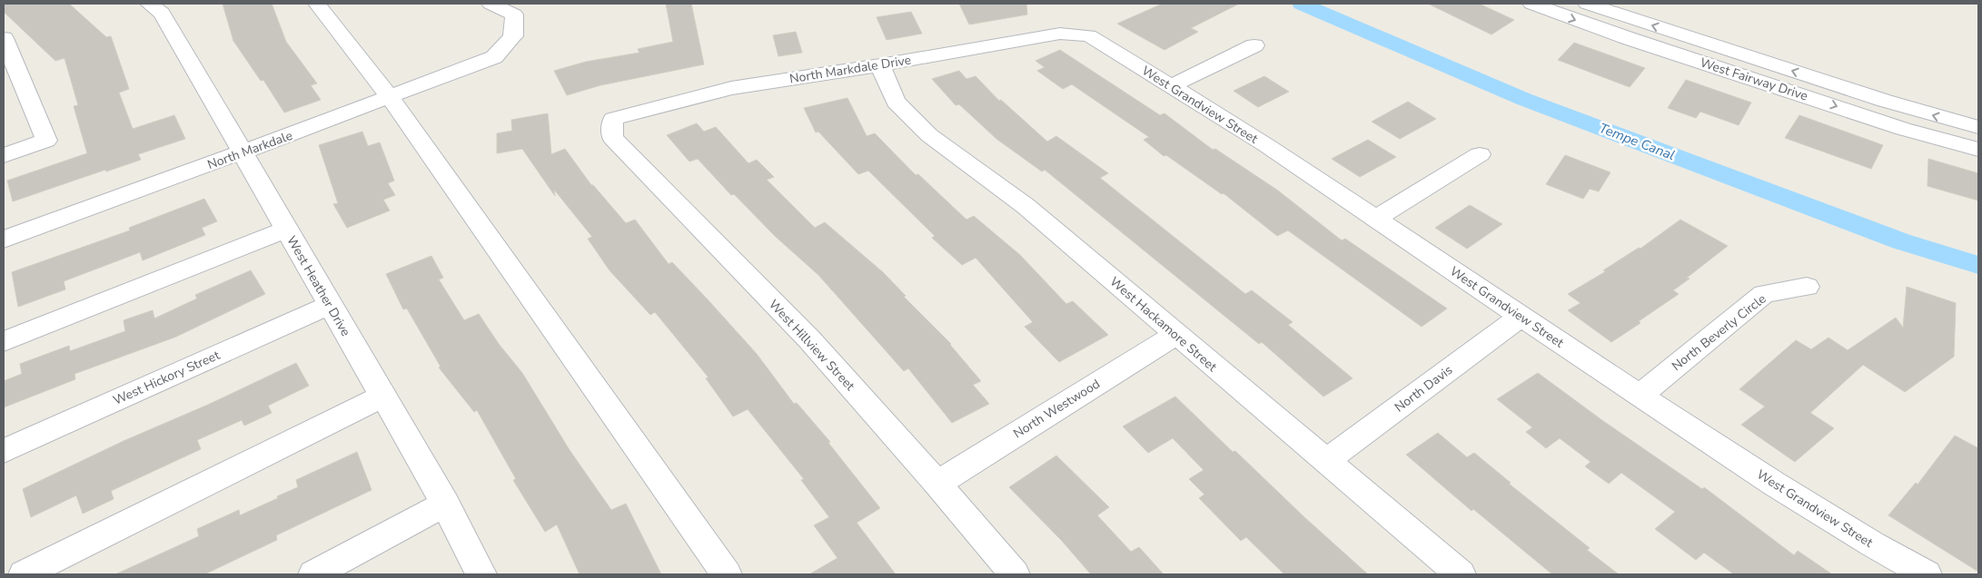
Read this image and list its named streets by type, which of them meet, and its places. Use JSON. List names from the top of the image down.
{
  "streets": {
    "street": [
      "North Markdale Drive",
      "West Fairway Drive",
      "West Grandview Street",
      "North Markdale",
      "West Heather Drive",
      "West Hackamore Street",
      "North Beverly Circle",
      "West Hillview Street",
      "West Hickory Street",
      "North Davis",
      "North Westwood"
    ]
  },
  "crossings": [
    ["North Markdale Drive", "West Grandview Street"],
    ["North Markdale Drive", "West Hackamore Street"],
    ["North Markdale Drive", "West Hillview Street"],
    ["West Grandview Street", "North Beverly Circle"],
    ["West Grandview Street", "North Davis"],
    ["North Markdale", "West Heather Drive"],
    ["West Heather Drive", "West Hickory Street"],
    ["West Hackamore Street", "North Davis"],
    ["West Hackamore Street", "North Westwood"],
    ["West Hillview Street", "North Westwood"]
  ],
  "water": ["Tempe Canal"]
}
